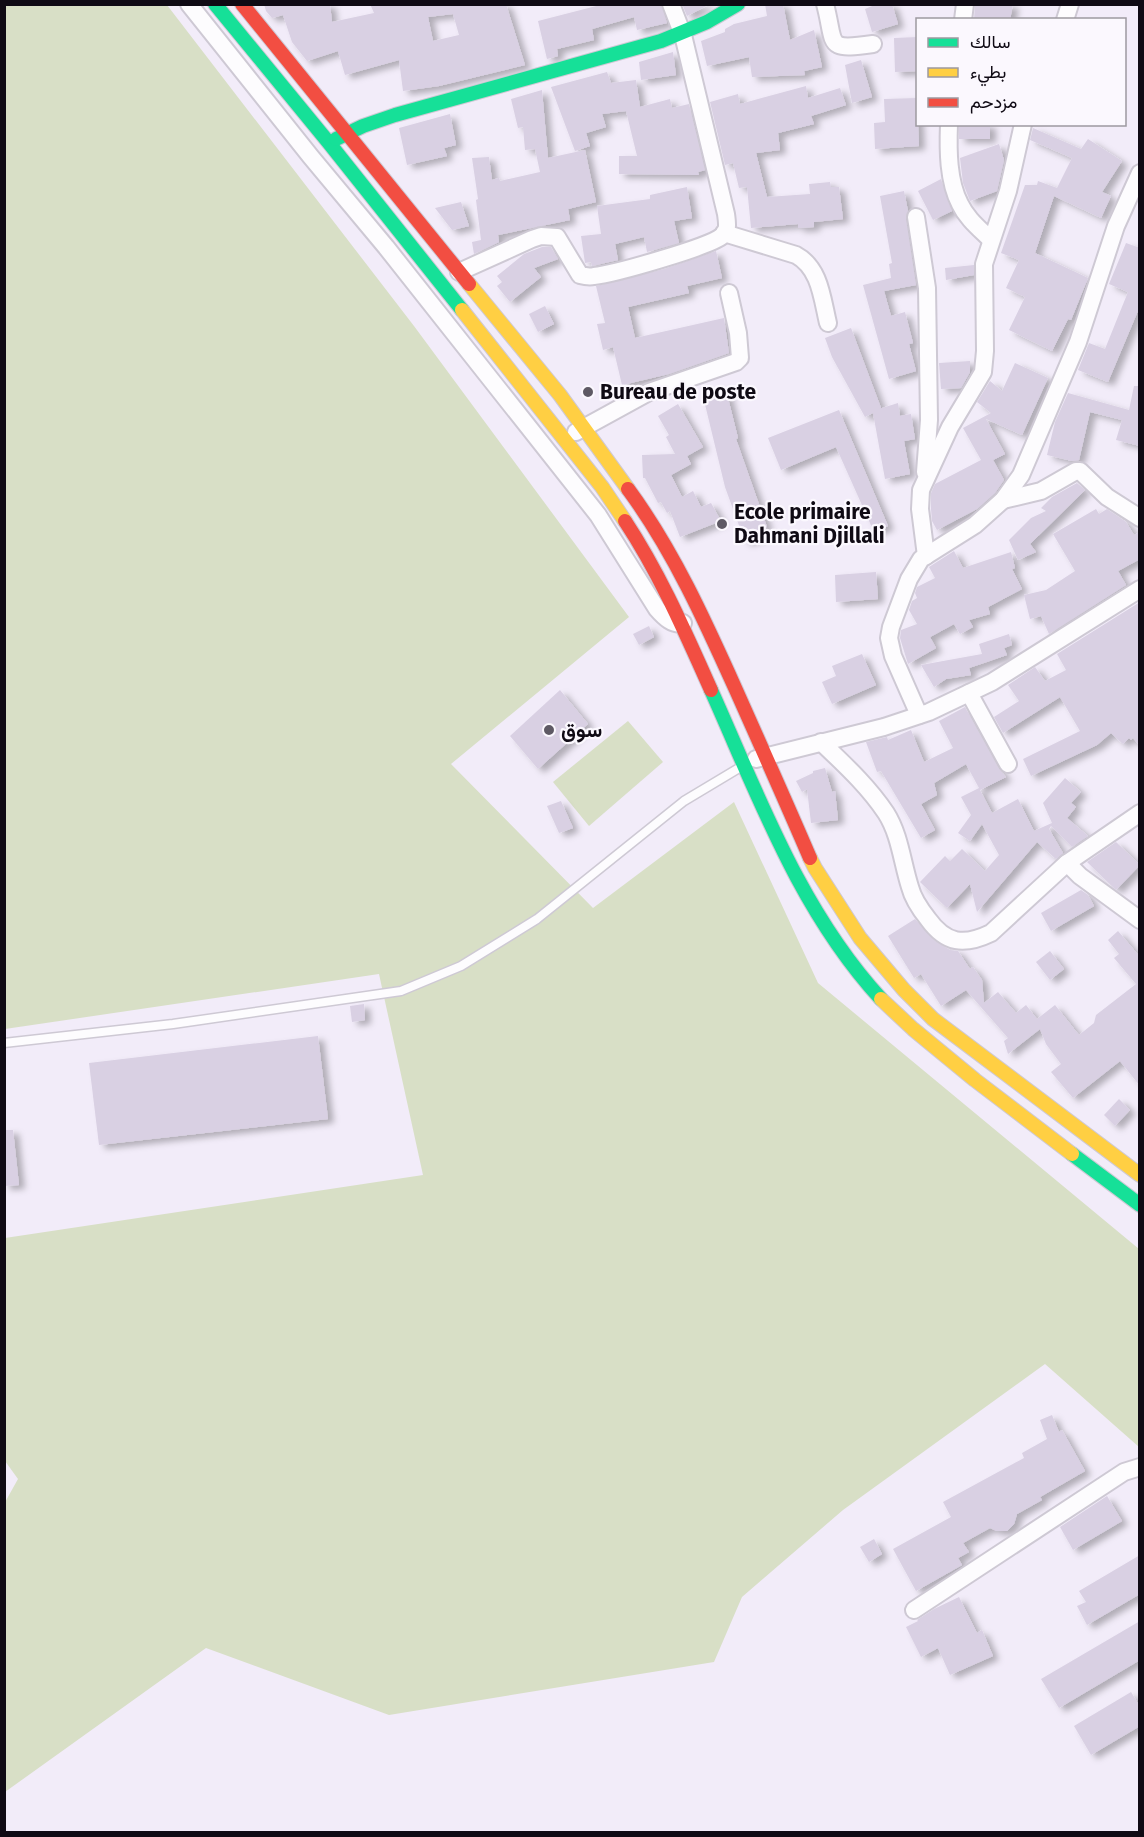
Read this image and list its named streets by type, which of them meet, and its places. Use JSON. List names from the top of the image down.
{
  "places": ["Bureau de poste", "Ecole primaire Dahmani Djillali", "سوق"],
  "legend": ["سالك", "بطيء", "مزدحم"]
}
